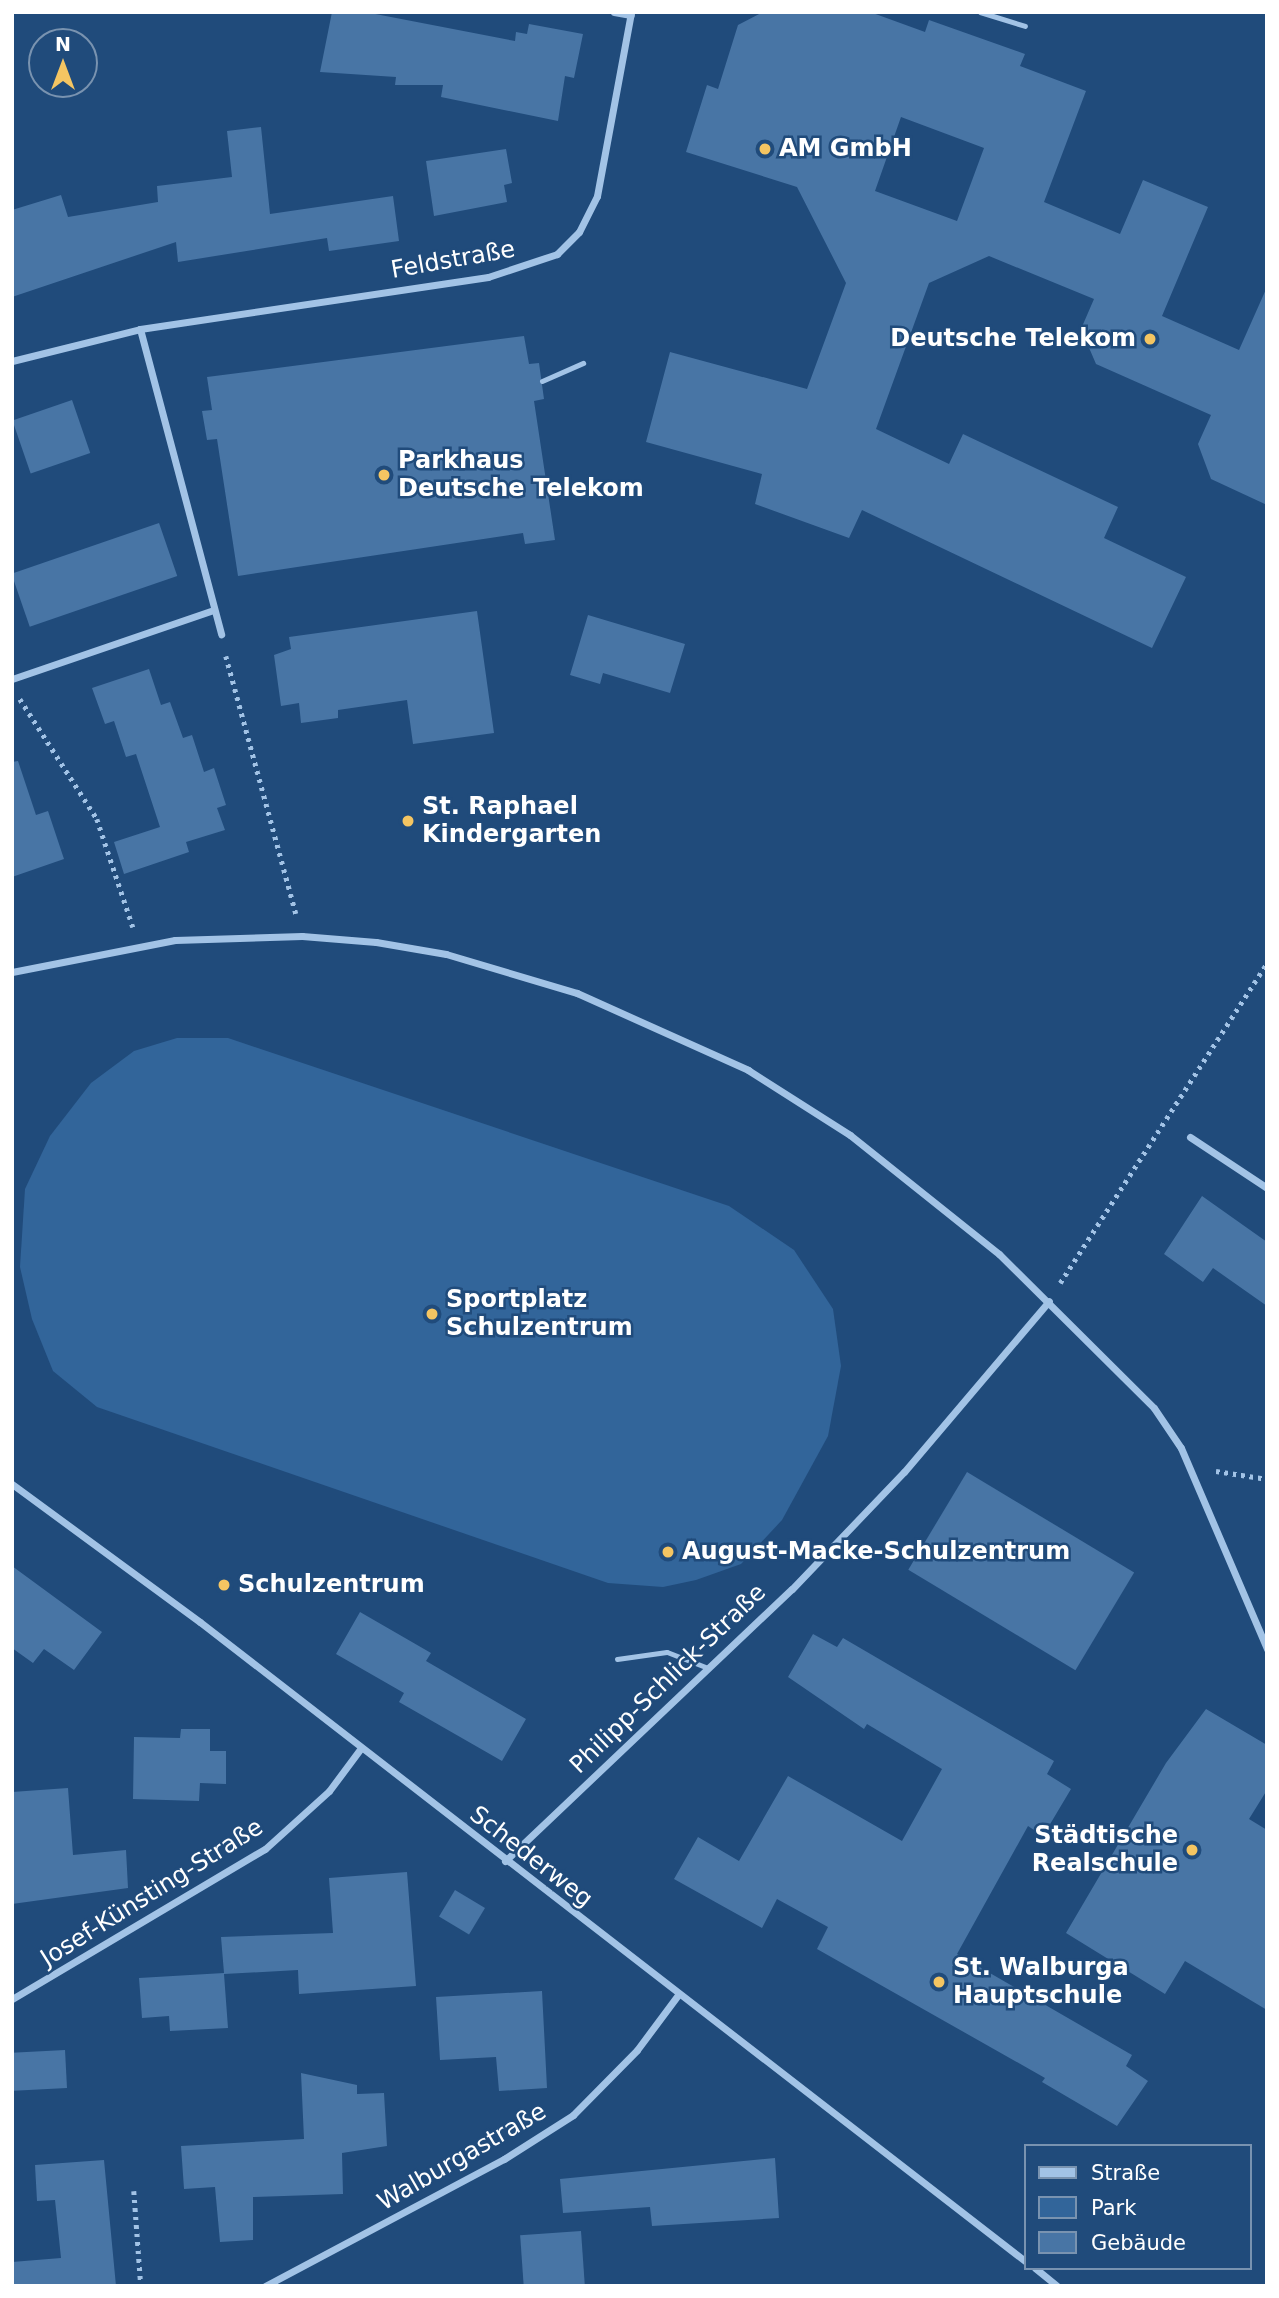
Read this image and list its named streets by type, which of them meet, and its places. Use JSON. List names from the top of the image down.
{
  "streets": {
    "street": [
      "Feldstraße",
      "Philipp-Schlick-Straße",
      "Schederweg",
      "Josef-Künsting-Straße",
      "Walburgastraße"
    ]
  },
  "crossings": [
    ["Philipp-Schlick-Straße", "Schederweg"],
    ["Schederweg", "Josef-Künsting-Straße"],
    ["Schederweg", "Walburgastraße"]
  ],
  "places": [
    "AM GmbH",
    "Deutsche Telekom",
    "Parkhaus Deutsche Telekom",
    "St. Raphael Kindergarten",
    "Sportplatz Schulzentrum",
    "August-Macke-Schulzentrum",
    "Schulzentrum",
    "Städtische Realschule",
    "St. Walburga Hauptschule"
  ],
  "legend": ["Straße", "Park", "Gebäude"],
  "north": "top"
}
